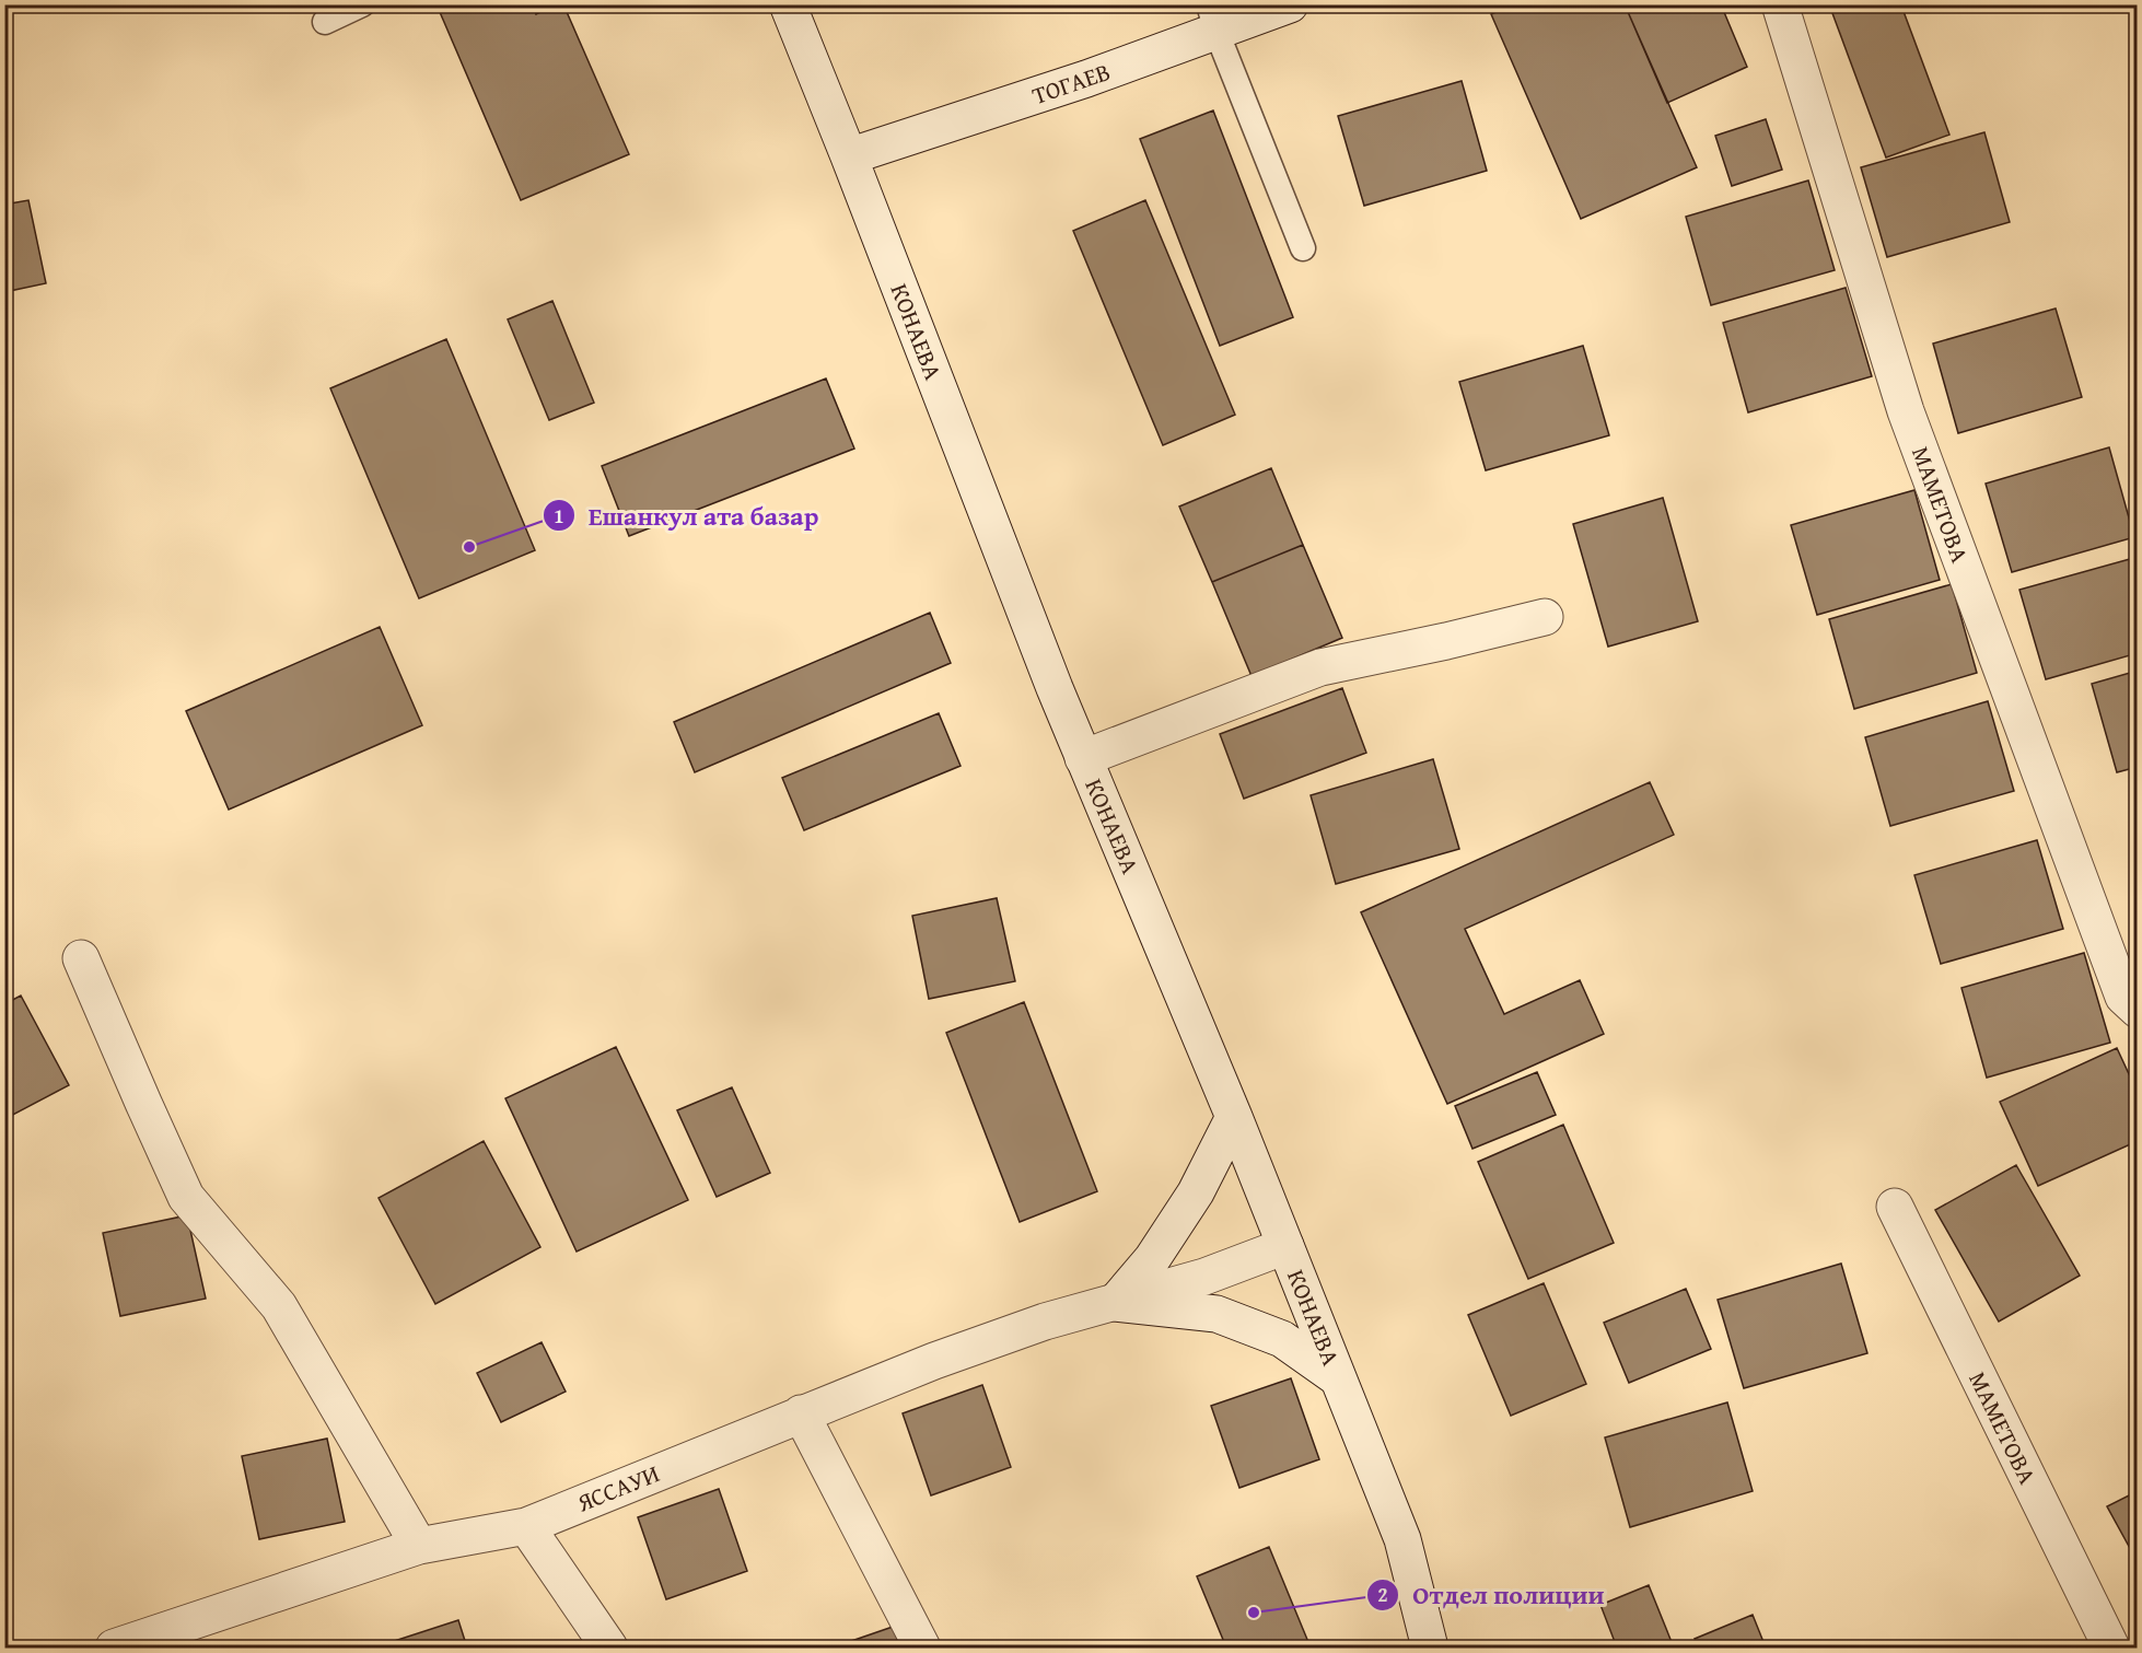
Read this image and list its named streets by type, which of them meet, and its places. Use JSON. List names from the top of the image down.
{
  "streets": {
    "street": [
      "ТОГАЕВ",
      "КОНАЕВА",
      "МАМЕТОВА",
      "ЯССАУИ"
    ]
  },
  "crossings": [
    ["ТОГАЕВ", "КОНАЕВА"],
    ["КОНАЕВА", "ЯССАУИ"]
  ],
  "places": ["Ешанкул ата базар", "Отдел полиции"]
}
